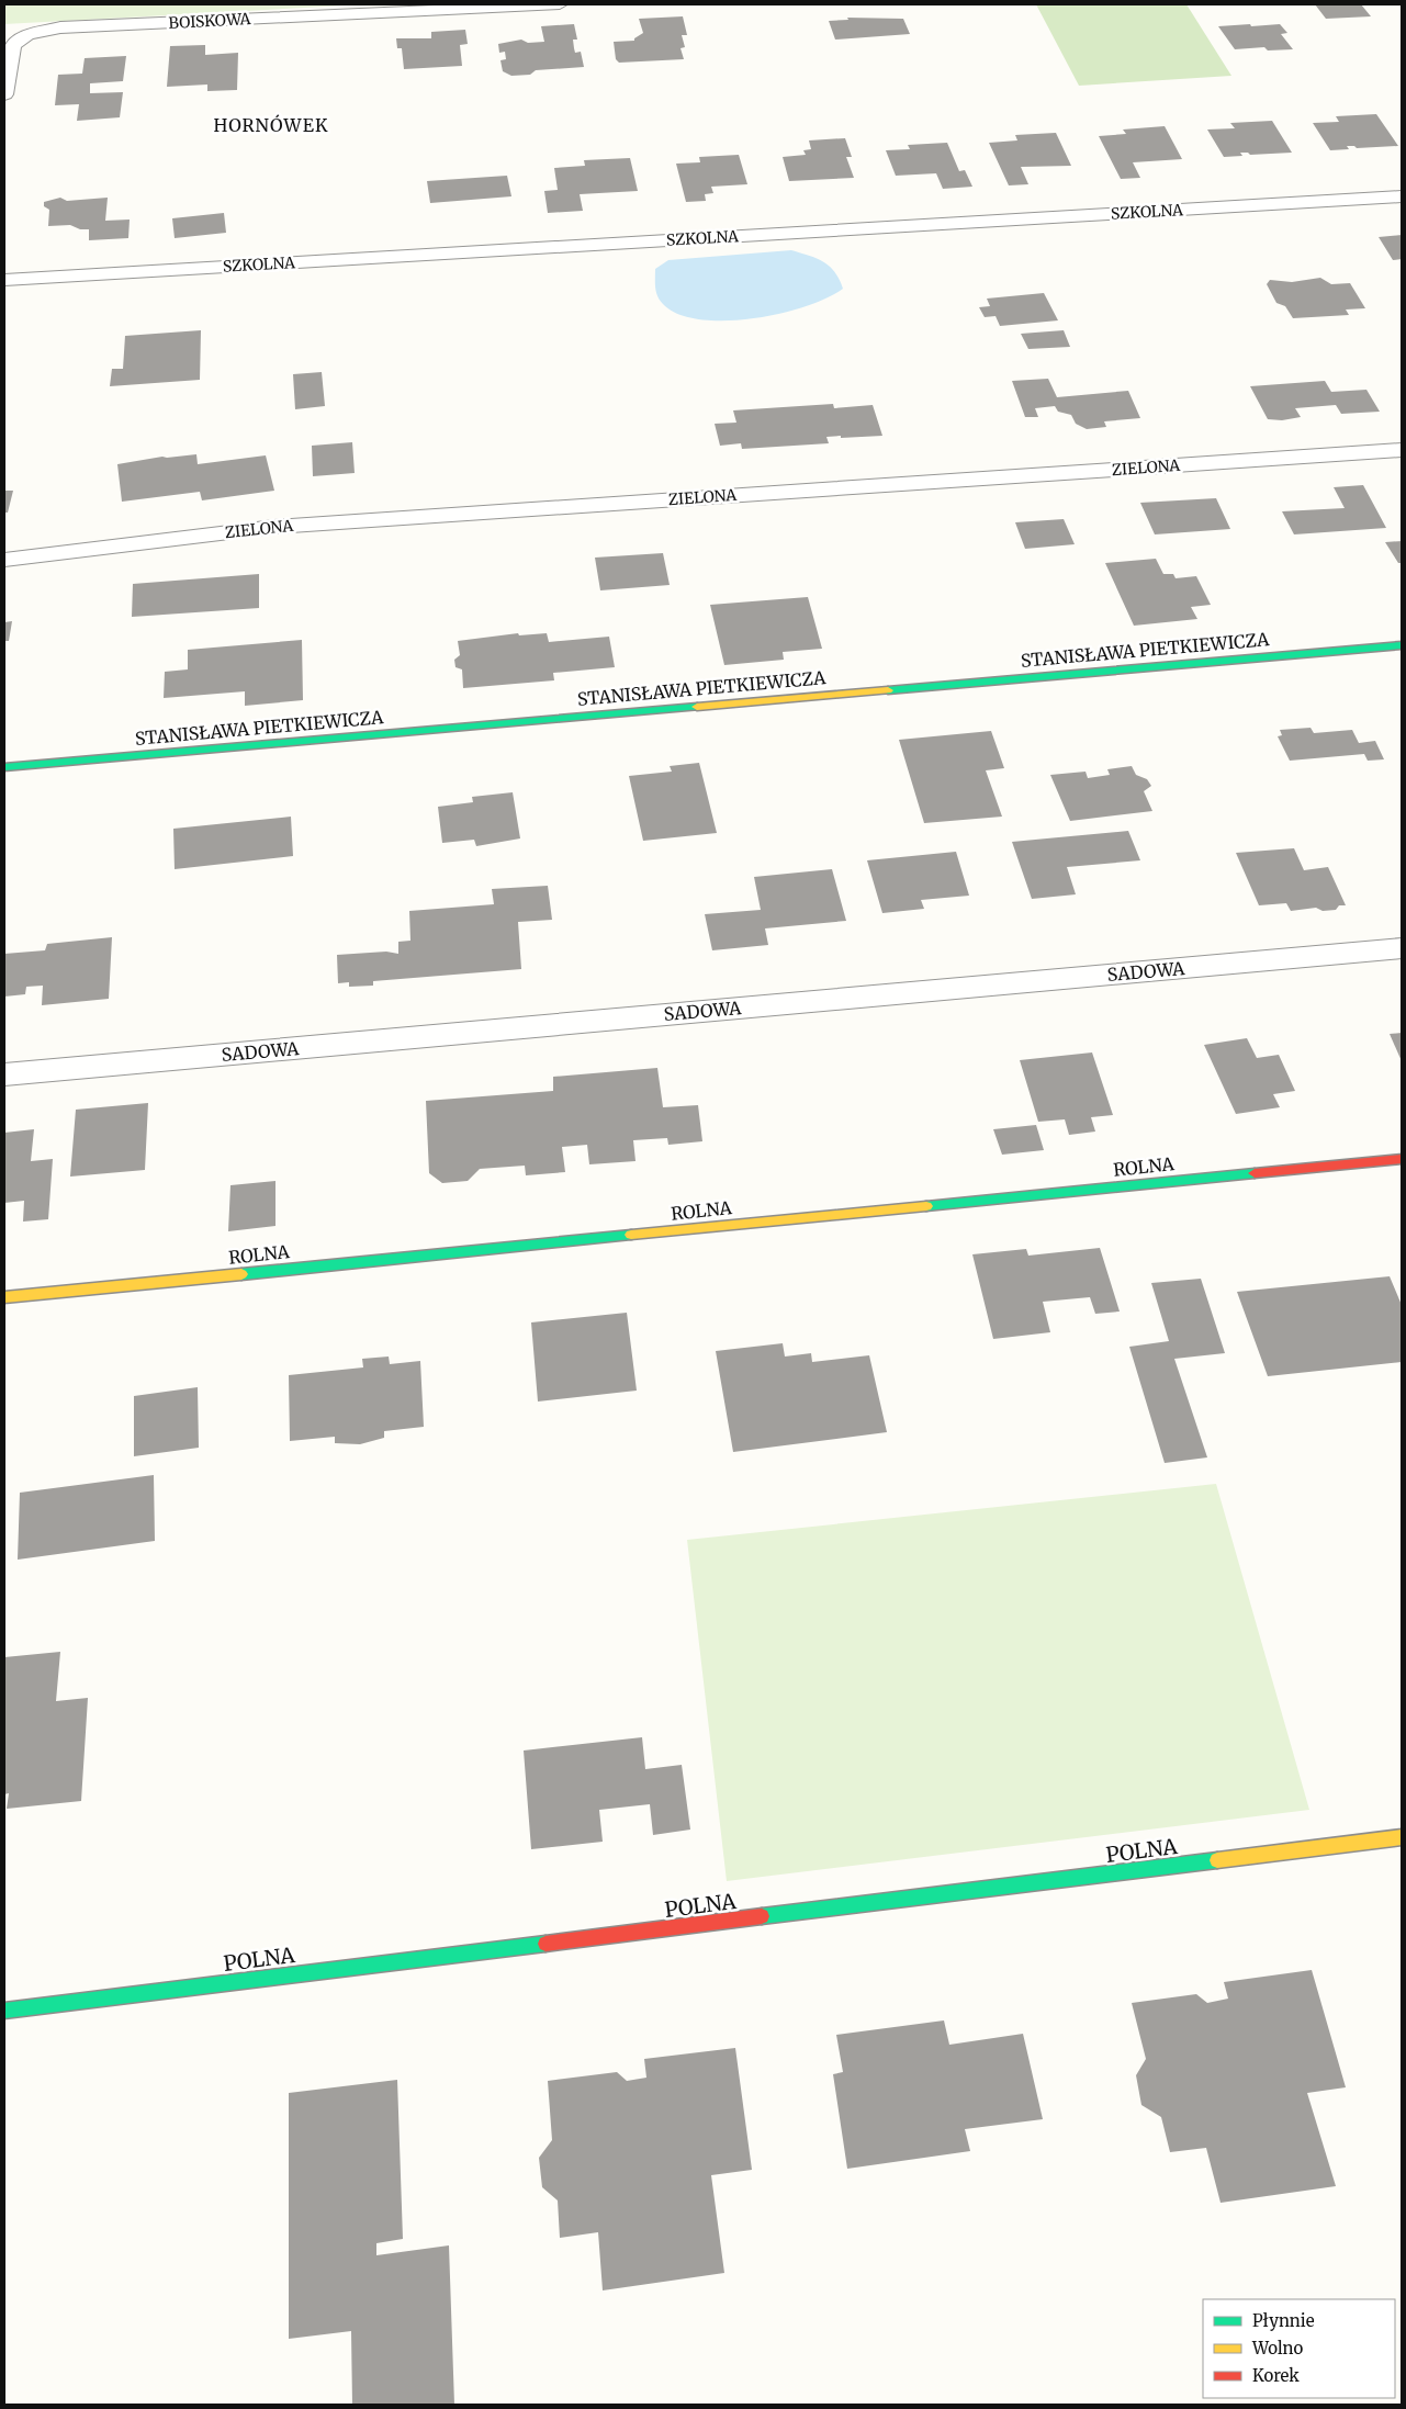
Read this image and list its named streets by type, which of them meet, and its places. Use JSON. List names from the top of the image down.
{
  "streets": {
    "street": [
      "BOISKOWA",
      "SZKOLNA",
      "ZIELONA",
      "STANISŁAWA PIETKIEWICZA",
      "SADOWA",
      "ROLNA",
      "POLNA"
    ]
  },
  "districts": ["HORNÓWEK"],
  "legend": ["Płynnie", "Wolno", "Korek"]
}
